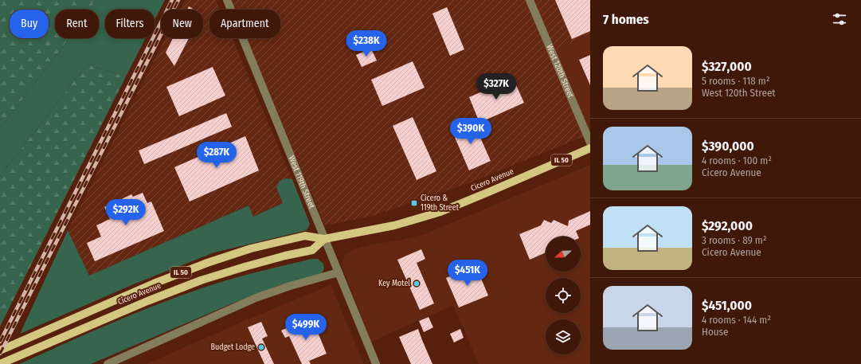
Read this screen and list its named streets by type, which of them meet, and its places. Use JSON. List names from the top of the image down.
{
  "streets": {
    "main road": ["IL 50", "Cicero Avenue"],
    "street": ["West 120th Street", "West 119th Street"]
  },
  "crossings": [
    ["Cicero Avenue", "West 119th Street"]
  ],
  "places": {
    "transit": ["Cicero & 119th Street"],
    "other": ["Key Motel", "Budget Lodge"]
  },
  "north": "left",
  "page": {
    "heading": "7 homes",
    "chip": [
      "Buy",
      "Rent",
      "Filters",
      "New",
      "Apartment"
    ],
    "price": [
      "$238K",
      "$327K",
      "$390K",
      "$287K",
      "$292K",
      "$451K",
      "$499K"
    ],
    "list": [
      {
        "name": "$327,000",
        "note": "5 rooms · 118 m² · West 120th Street"
      },
      {
        "name": "$390,000",
        "note": "4 rooms · 100 m² · Cicero Avenue"
      },
      {
        "name": "$292,000",
        "note": "3 rooms · 89 m² · Cicero Avenue"
      },
      {
        "name": "$451,000",
        "note": "4 rooms · 144 m² · House"
      }
    ]
  }
}
